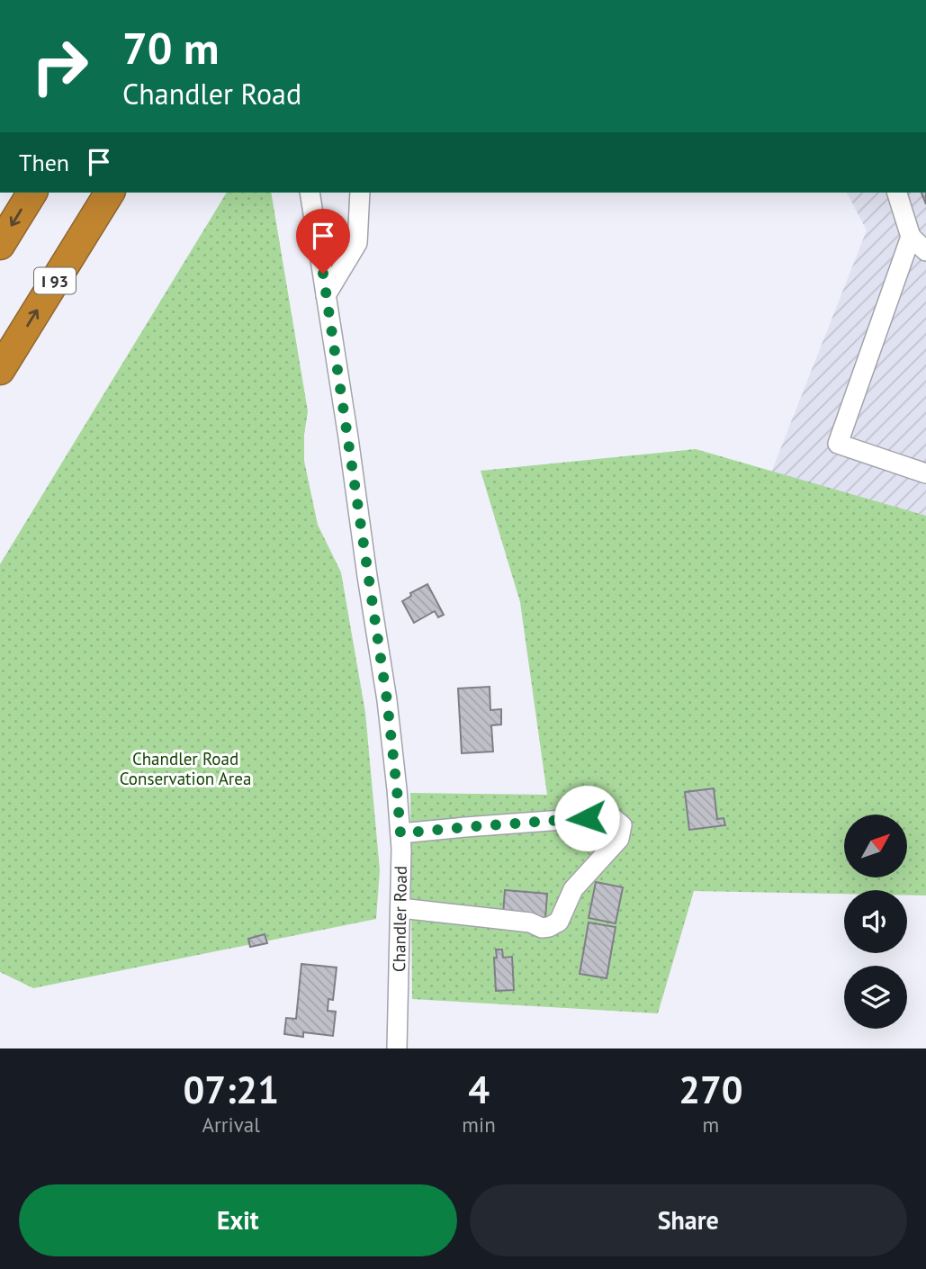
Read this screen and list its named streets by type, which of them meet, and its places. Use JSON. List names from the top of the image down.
{
  "streets": {
    "highway": ["I 93"],
    "street": ["Chandler Road"]
  },
  "parks": ["Chandler Road Conservation Area"],
  "north": "top right",
  "page": {
    "turn": ["70 m", "Chandler Road"],
    "then": "Then",
    "eta": [
      "07:21",
      "Arrival",
      "4",
      "min",
      "270",
      "m"
    ],
    "buttons": ["Exit", "Share"]
  }
}
